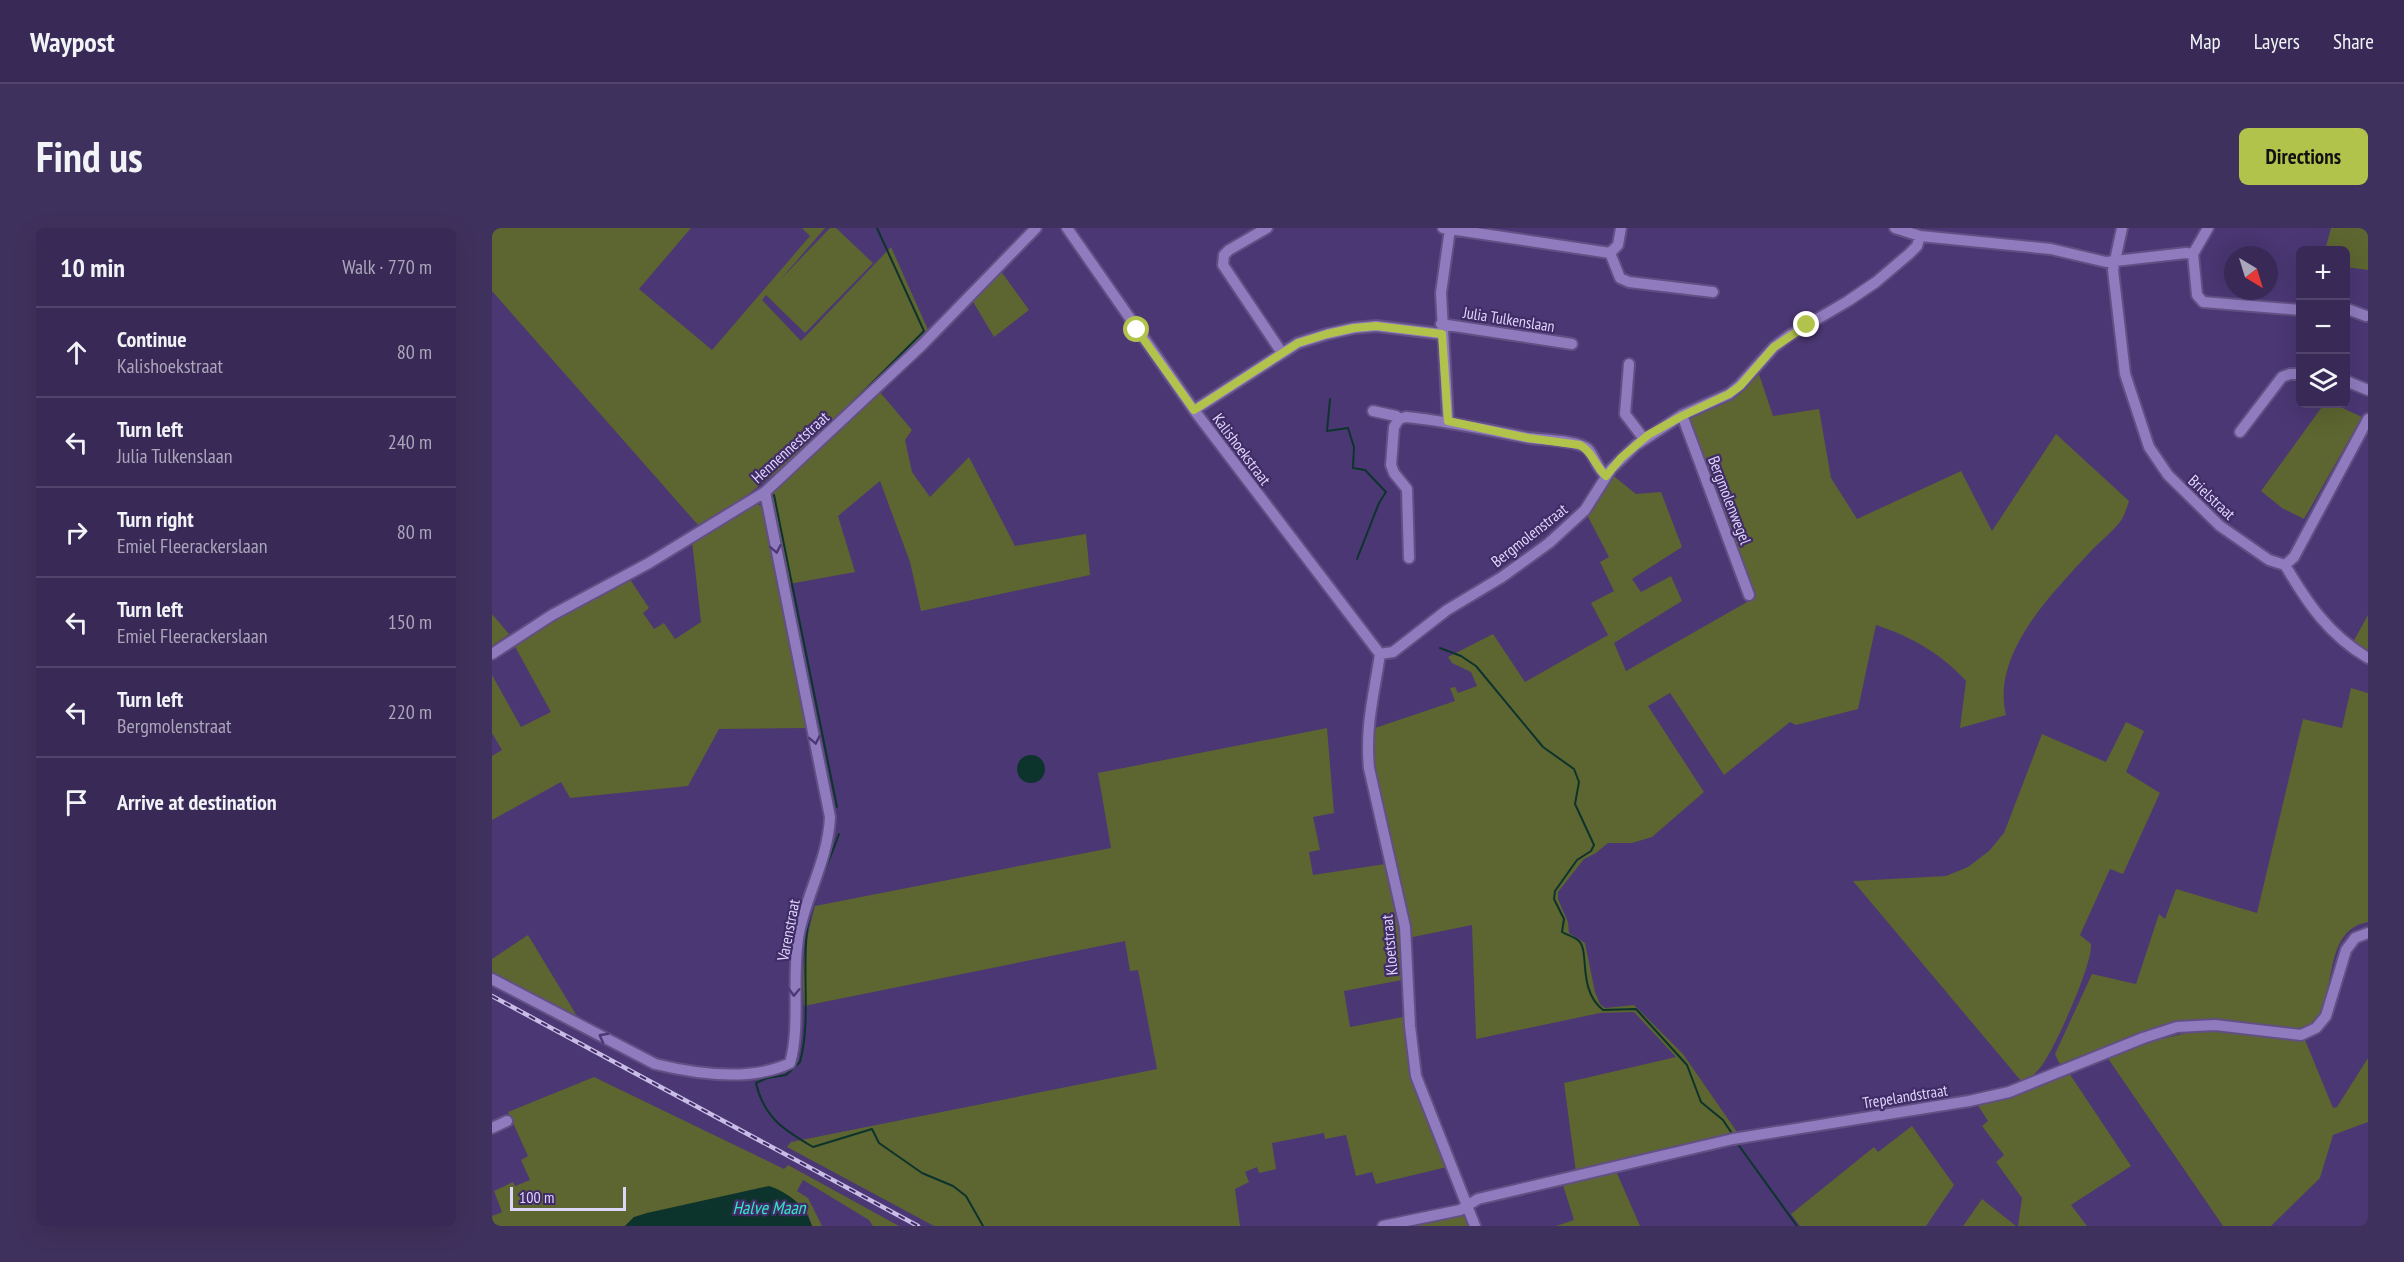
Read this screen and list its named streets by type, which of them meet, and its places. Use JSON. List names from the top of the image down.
{
  "streets": {
    "street": [
      "Julia Tulkenslaan",
      "Hennenneststraat",
      "Kalishoekstraat",
      "Brielstraat",
      "Bergmolenwegel",
      "Bergmolenstraat",
      "Varenstraat",
      "Kloetstraat",
      "Trepelandstraat"
    ]
  },
  "crossings": [
    ["Julia Tulkenslaan", "Kalishoekstraat"],
    ["Hennenneststraat", "Varenstraat"],
    ["Kalishoekstraat", "Bergmolenstraat"],
    ["Kalishoekstraat", "Kloetstraat"],
    ["Bergmolenwegel", "Bergmolenstraat"],
    ["Bergmolenstraat", "Kloetstraat"],
    ["Kloetstraat", "Trepelandstraat"]
  ],
  "water": ["Halve Maan"],
  "scale_bar": "100 m",
  "north": "bottom right",
  "page": {
    "header": "Waypost",
    "nav": ["Map", "Layers", "Share"],
    "buttons": "Directions",
    "title": "Find us",
    "heading": ["10 min", "Walk · 770 m"],
    "map_buttons": ["+", "−"],
    "list": [
      ["Continue", "Kalishoekstraat", "80 m"],
      ["Turn left", "Julia Tulkenslaan", "240 m"],
      ["Turn right", "Emiel Fleerackerslaan", "80 m"],
      ["Turn left", "Emiel Fleerackerslaan", "150 m"],
      ["Turn left", "Bergmolenstraat", "220 m"],
      "Arrive at destination"
    ],
    "scale": "100 m"
  }
}
